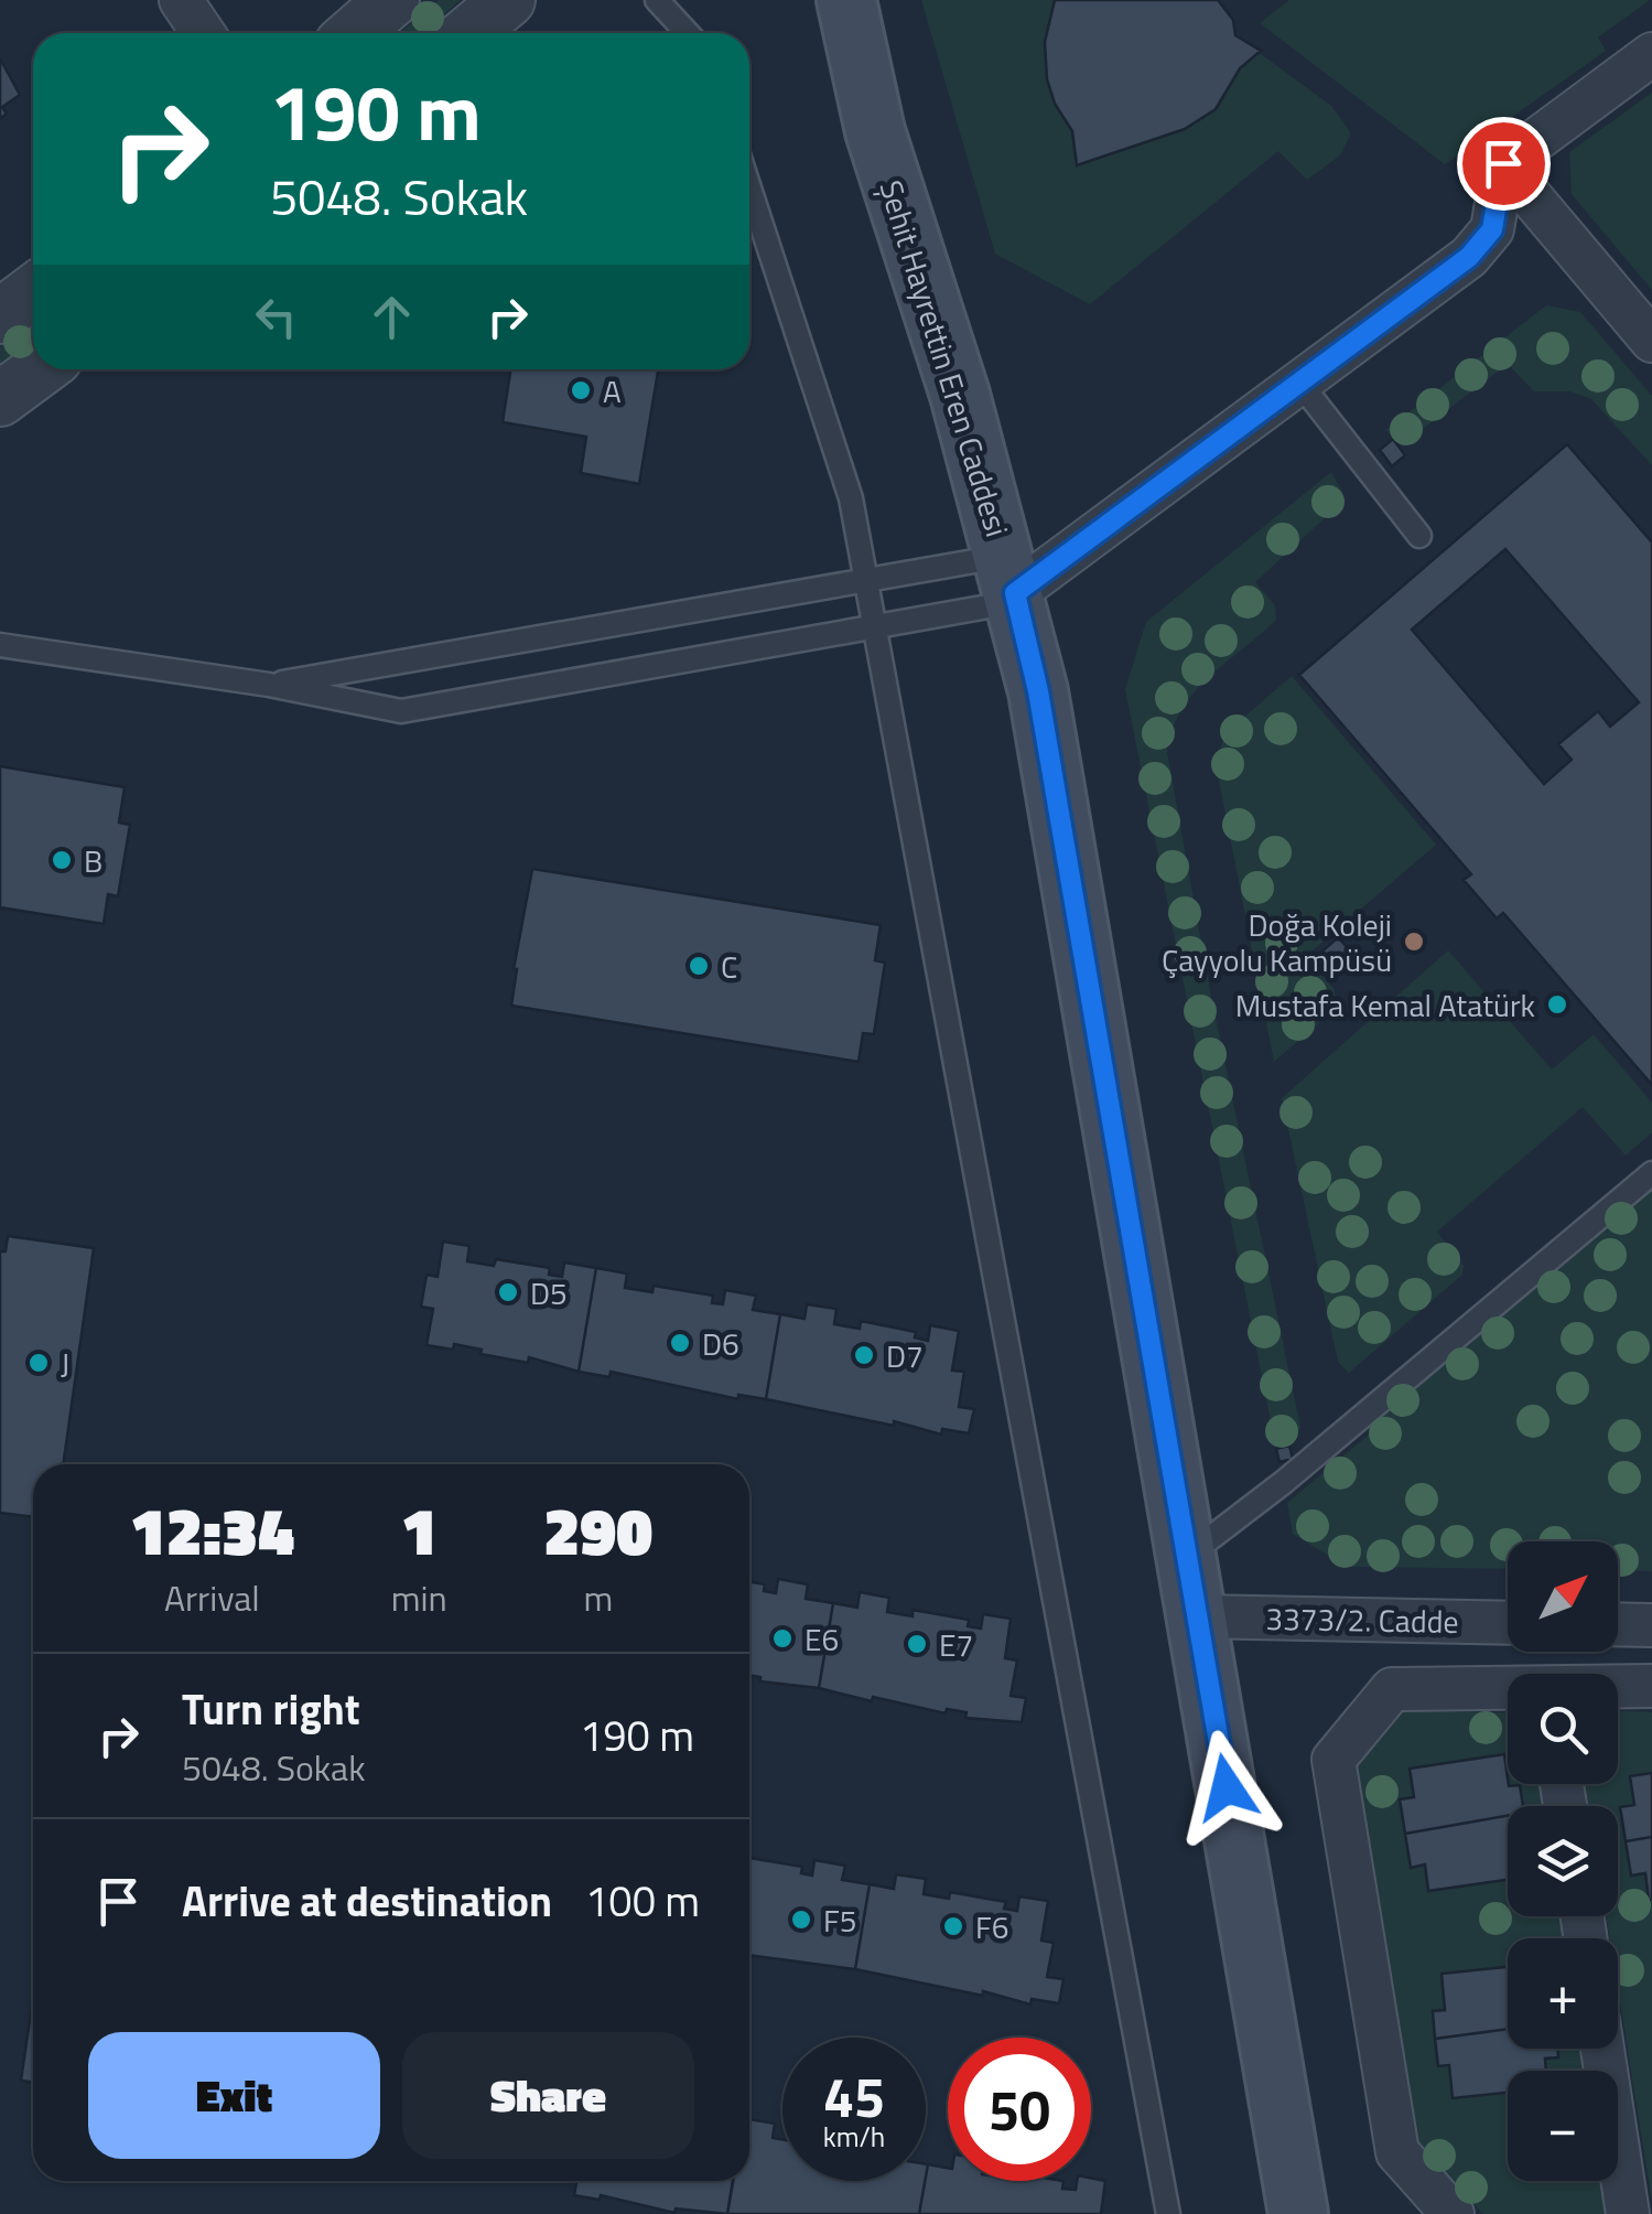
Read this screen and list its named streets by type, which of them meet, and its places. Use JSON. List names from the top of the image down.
{
  "streets": {
    "main road": ["Şehit Hayrettin Eren Caddesi"],
    "street": ["3373/2. Cadde"]
  },
  "crossings": [
    ["Şehit Hayrettin Eren Caddesi", "3373/2. Cadde"]
  ],
  "places": [
    "A",
    "B",
    "Doğa Koleji Çayyolu Kampüsü",
    "C",
    "Mustafa Kemal Atatürk",
    "D5",
    "D6",
    "D7",
    "J",
    "E6",
    "E7",
    "F5",
    "F6"
  ],
  "north": "top right",
  "page": {
    "turn": ["190 m", "5048. Sokak"],
    "eta": [
      "12:34",
      "Arrival",
      "1",
      "min",
      "290",
      "m"
    ],
    "map_buttons": ["+", "−"],
    "list": [
      {
        "name": "Turn right",
        "note": "5048. Sokak",
        "value": "190 m"
      },
      {
        "name": "Arrive at destination",
        "value": "100 m"
      }
    ],
    "buttons": ["Exit", "Share"],
    "speed": "45 km/h",
    "limit": "50"
  }
}
